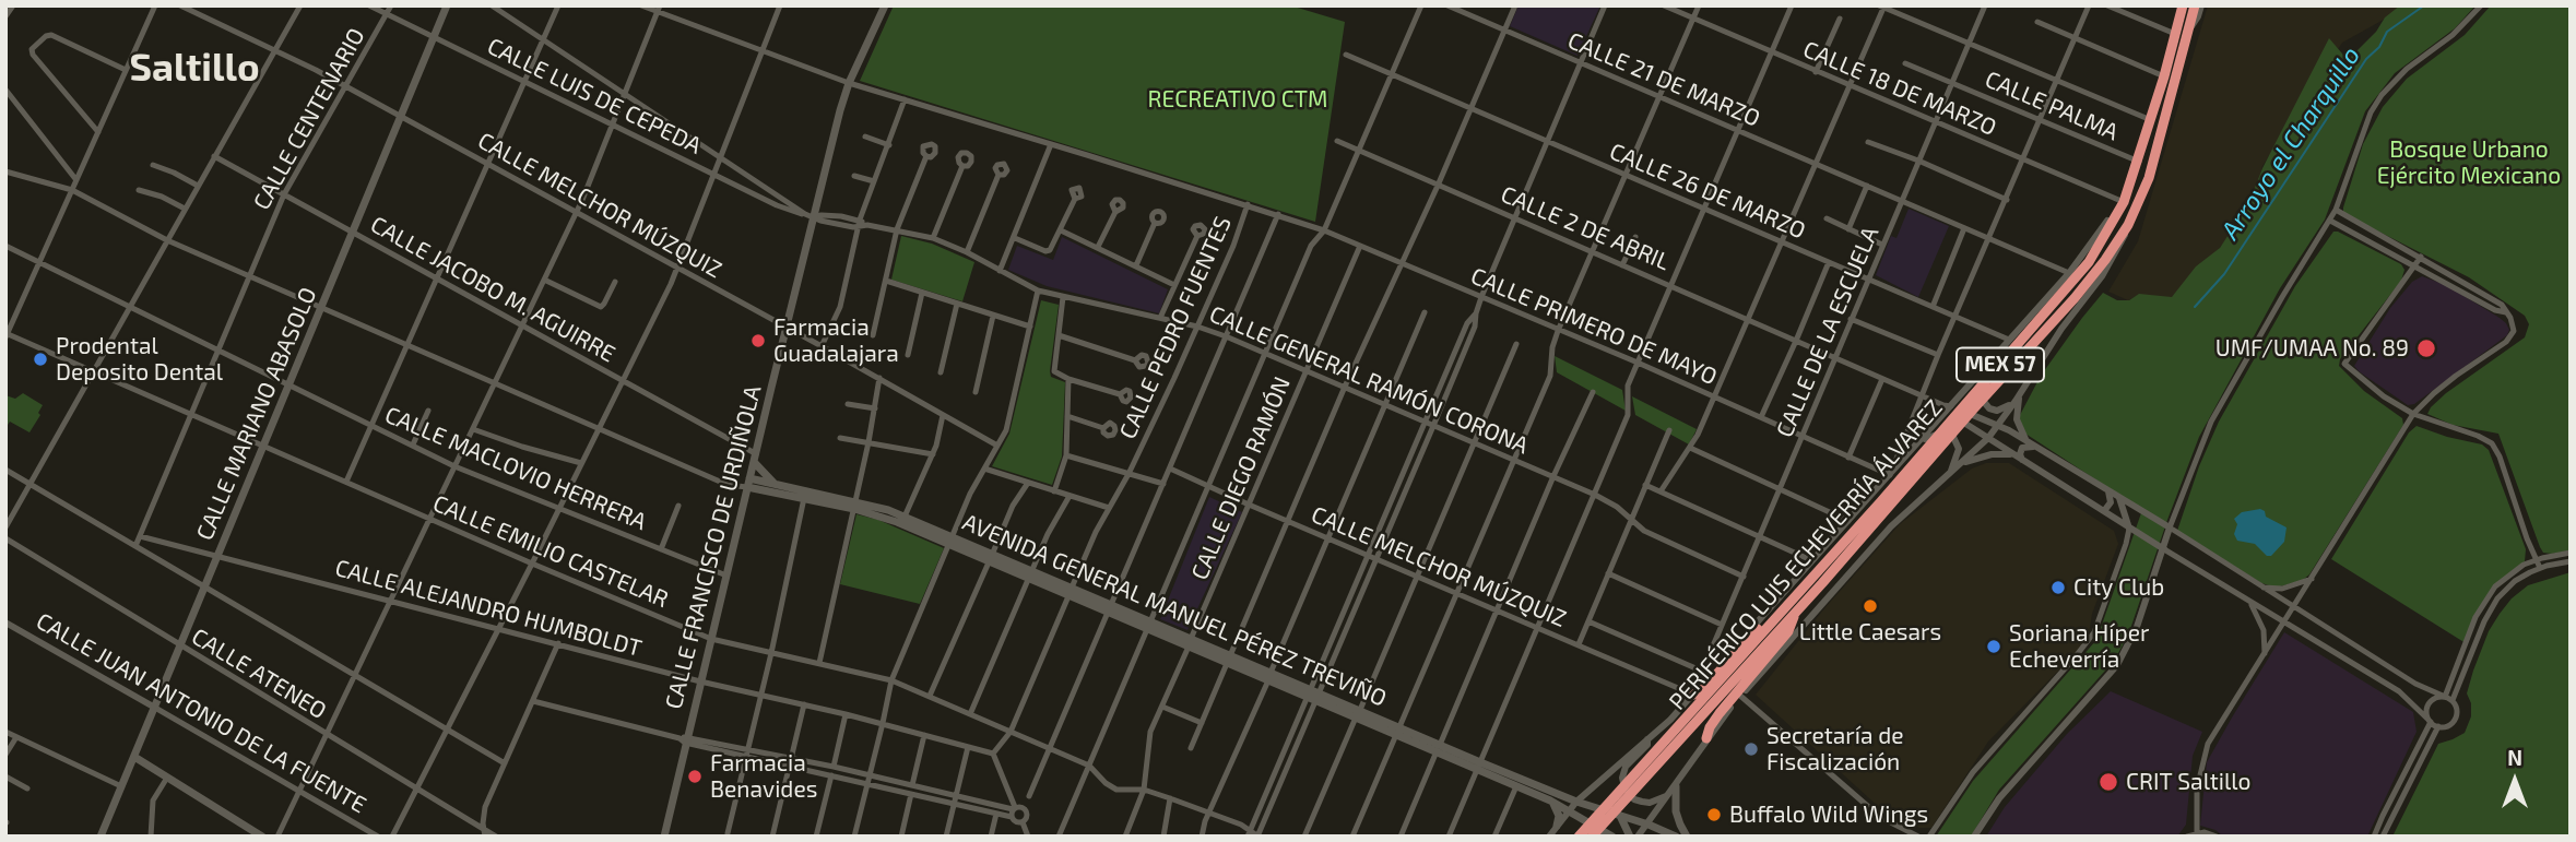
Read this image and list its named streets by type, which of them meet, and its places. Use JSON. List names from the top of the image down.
{
  "streets": {
    "highway": ["MEX 57", "PERIFÉRICO LUIS ECHEVERRÍA ÁLVAREZ"],
    "main road": ["CALLE MARIANO ABASOLO", "CALLE FRANCISCO DE URDIÑOLA", "AVENIDA GENERAL MANUEL PÉREZ TREVIÑO"],
    "street": [
      "CALLE 21 DE MARZO",
      "CALLE 18 DE MARZO",
      "CALLE LUIS DE CEPEDA",
      "CALLE PALMA",
      "CALLE CENTENARIO",
      "CALLE 26 DE MARZO",
      "CALLE MELCHOR MÚZQUIZ",
      "CALLE 2 DE ABRIL",
      "CALLE JACOBO M. AGUIRRE",
      "CALLE PRIMERO DE MAYO",
      "CALLE PEDRO FUENTES",
      "CALLE DE LA ESCUELA",
      "CALLE GENERAL RAMÓN CORONA",
      "CALLE MACLOVIO HERRERA",
      "CALLE DIEGO RAMÓN",
      "CALLE EMILIO CASTELAR",
      "CALLE ALEJANDRO HUMBOLDT",
      "CALLE ATENEO",
      "CALLE JUAN ANTONIO DE LA FUENTE"
    ]
  },
  "crossings": [
    ["CALLE 21 DE MARZO", "CALLE DE LA ESCUELA"],
    ["CALLE 18 DE MARZO", "CALLE DE LA ESCUELA"],
    ["CALLE 18 DE MARZO", "PERIFÉRICO LUIS ECHEVERRÍA ÁLVAREZ"],
    ["CALLE LUIS DE CEPEDA", "CALLE CENTENARIO"],
    ["CALLE LUIS DE CEPEDA", "CALLE GENERAL RAMÓN CORONA"],
    ["CALLE LUIS DE CEPEDA", "CALLE MARIANO ABASOLO"],
    ["CALLE PALMA", "CALLE DE LA ESCUELA"],
    ["CALLE PALMA", "PERIFÉRICO LUIS ECHEVERRÍA ÁLVAREZ"],
    ["CALLE CENTENARIO", "CALLE MELCHOR MÚZQUIZ"],
    ["CALLE CENTENARIO", "CALLE JACOBO M. AGUIRRE"],
    ["CALLE CENTENARIO", "CALLE MACLOVIO HERRERA"],
    ["CALLE CENTENARIO", "CALLE EMILIO CASTELAR"],
    ["CALLE CENTENARIO", "CALLE ALEJANDRO HUMBOLDT"],
    ["CALLE 26 DE MARZO", "CALLE DE LA ESCUELA"],
    ["CALLE MELCHOR MÚZQUIZ", "CALLE MARIANO ABASOLO"],
    ["CALLE MELCHOR MÚZQUIZ", "CALLE DIEGO RAMÓN"],
    ["CALLE MELCHOR MÚZQUIZ", "CALLE FRANCISCO DE URDIÑOLA"],
    ["CALLE 2 DE ABRIL", "CALLE DE LA ESCUELA"],
    ["CALLE 2 DE ABRIL", "PERIFÉRICO LUIS ECHEVERRÍA ÁLVAREZ"],
    ["CALLE JACOBO M. AGUIRRE", "CALLE MARIANO ABASOLO"],
    ["CALLE JACOBO M. AGUIRRE", "CALLE FRANCISCO DE URDIÑOLA"],
    ["CALLE PRIMERO DE MAYO", "CALLE PEDRO FUENTES"],
    ["CALLE PRIMERO DE MAYO", "CALLE DE LA ESCUELA"],
    ["CALLE PRIMERO DE MAYO", "CALLE DIEGO RAMÓN"],
    ["CALLE PRIMERO DE MAYO", "CALLE FRANCISCO DE URDIÑOLA"],
    ["CALLE PEDRO FUENTES", "CALLE GENERAL RAMÓN CORONA"],
    ["CALLE PEDRO FUENTES", "CALLE EMILIO CASTELAR"],
    ["CALLE PEDRO FUENTES", "CALLE ALEJANDRO HUMBOLDT"],
    ["CALLE PEDRO FUENTES", "AVENIDA GENERAL MANUEL PÉREZ TREVIÑO"],
    ["CALLE DE LA ESCUELA", "CALLE GENERAL RAMÓN CORONA"],
    ["CALLE GENERAL RAMÓN CORONA", "CALLE DIEGO RAMÓN"],
    ["CALLE GENERAL RAMÓN CORONA", "CALLE FRANCISCO DE URDIÑOLA"],
    ["CALLE MARIANO ABASOLO", "CALLE MACLOVIO HERRERA"],
    ["CALLE MARIANO ABASOLO", "CALLE EMILIO CASTELAR"],
    ["CALLE MARIANO ABASOLO", "CALLE ALEJANDRO HUMBOLDT"],
    ["CALLE MARIANO ABASOLO", "CALLE ATENEO"],
    ["CALLE MARIANO ABASOLO", "CALLE JUAN ANTONIO DE LA FUENTE"],
    ["CALLE MACLOVIO HERRERA", "CALLE FRANCISCO DE URDIÑOLA"],
    ["CALLE DIEGO RAMÓN", "CALLE EMILIO CASTELAR"],
    ["CALLE DIEGO RAMÓN", "AVENIDA GENERAL MANUEL PÉREZ TREVIÑO"],
    ["CALLE FRANCISCO DE URDIÑOLA", "CALLE EMILIO CASTELAR"],
    ["CALLE FRANCISCO DE URDIÑOLA", "CALLE ALEJANDRO HUMBOLDT"],
    ["CALLE FRANCISCO DE URDIÑOLA", "AVENIDA GENERAL MANUEL PÉREZ TREVIÑO"],
    ["PERIFÉRICO LUIS ECHEVERRÍA ÁLVAREZ", "AVENIDA GENERAL MANUEL PÉREZ TREVIÑO"]
  ],
  "districts": ["Saltillo"],
  "water": ["Arroyo el Charquillo"],
  "parks": ["RECREATIVO CTM", "Bosque Urbano Ejército Mexicano"],
  "places": [
    "Farmacia Guadalajara",
    "UMF/UMAA No. 89",
    "Prodental Deposito Dental",
    "City Club",
    "Little Caesars",
    "Soriana Híper Echeverría",
    "Secretaría de Fiscalización",
    "Farmacia Benavides",
    "CRIT Saltillo",
    "Buffalo Wild Wings"
  ],
  "north": "top"
}
